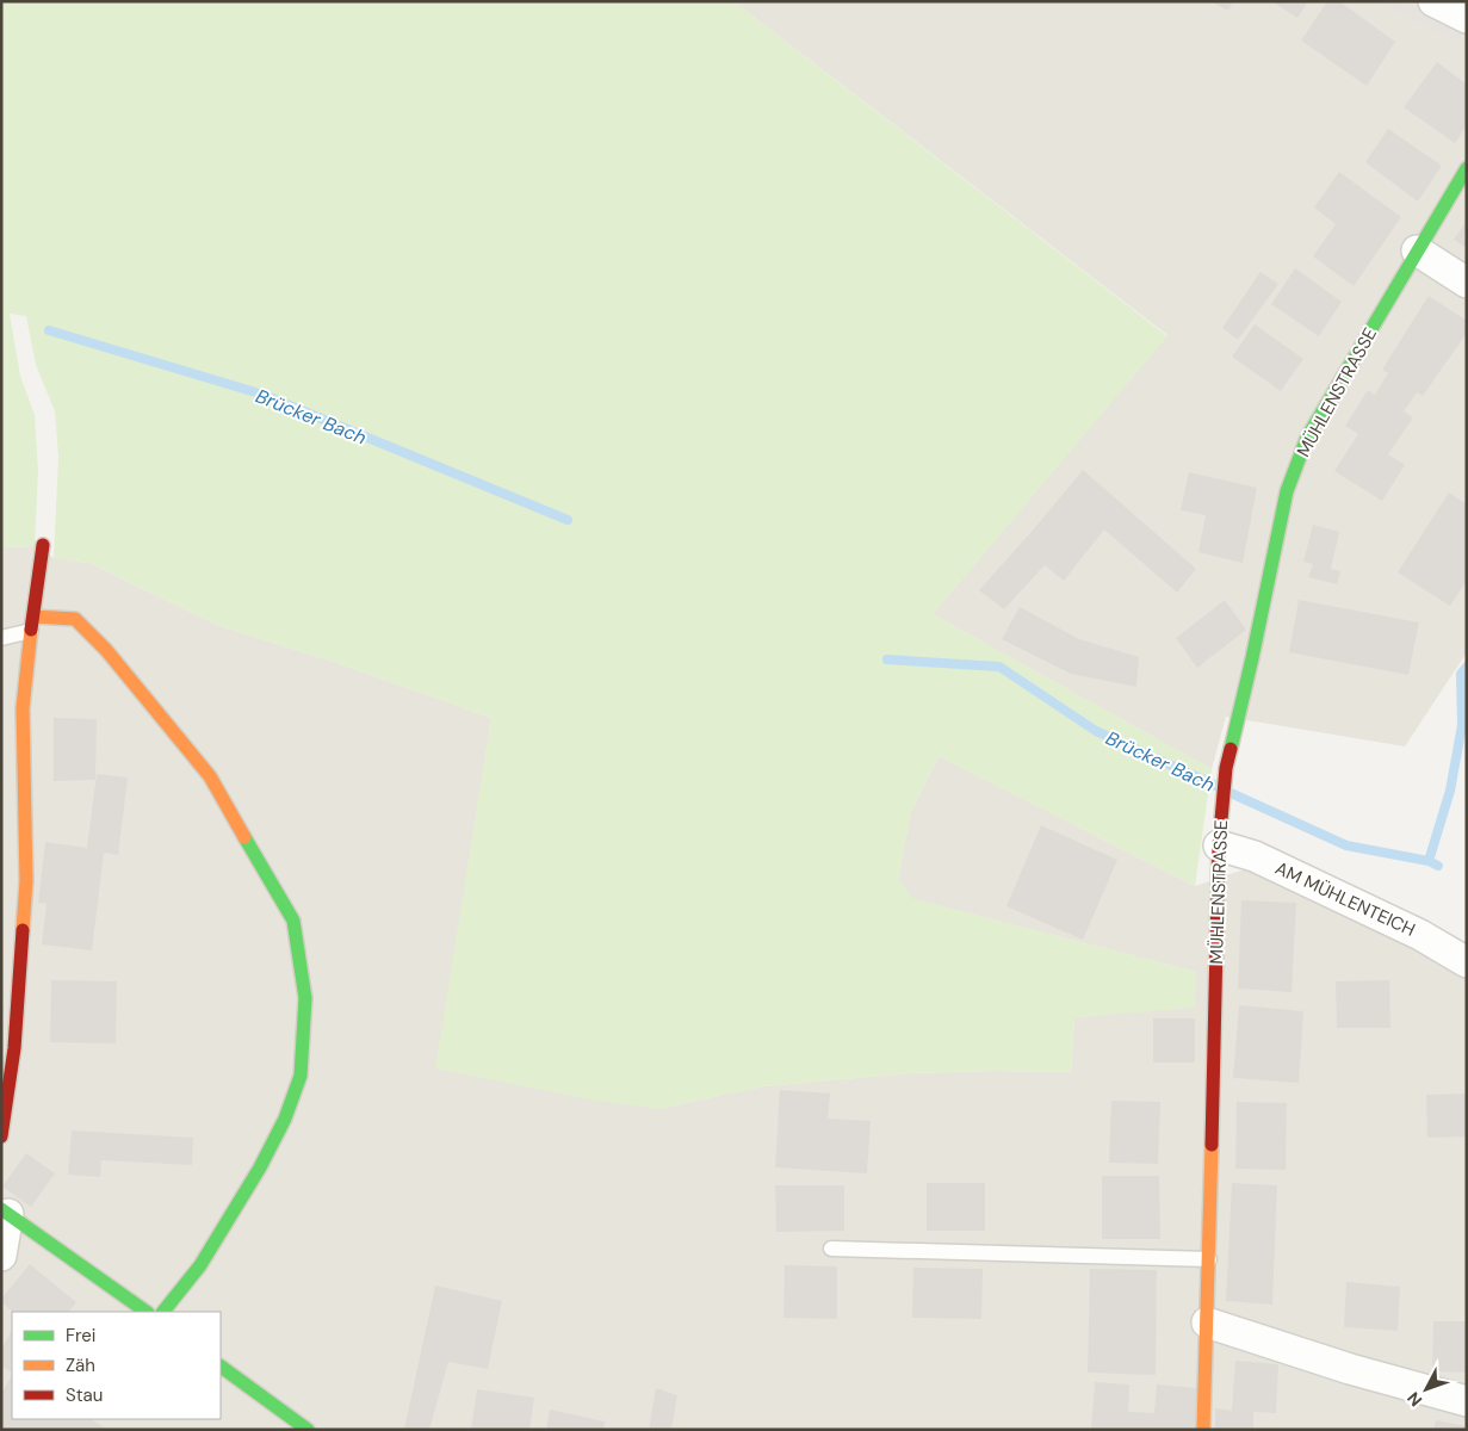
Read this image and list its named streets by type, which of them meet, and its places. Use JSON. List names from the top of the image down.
{
  "streets": {
    "street": ["MÜHLENSTRASSE", "AM MÜHLENTEICH"]
  },
  "crossings": [
    ["MÜHLENSTRASSE", "AM MÜHLENTEICH"]
  ],
  "water": ["Brücker Bach"],
  "legend": ["Frei", "Zäh", "Stau"],
  "north": "bottom left"
}
